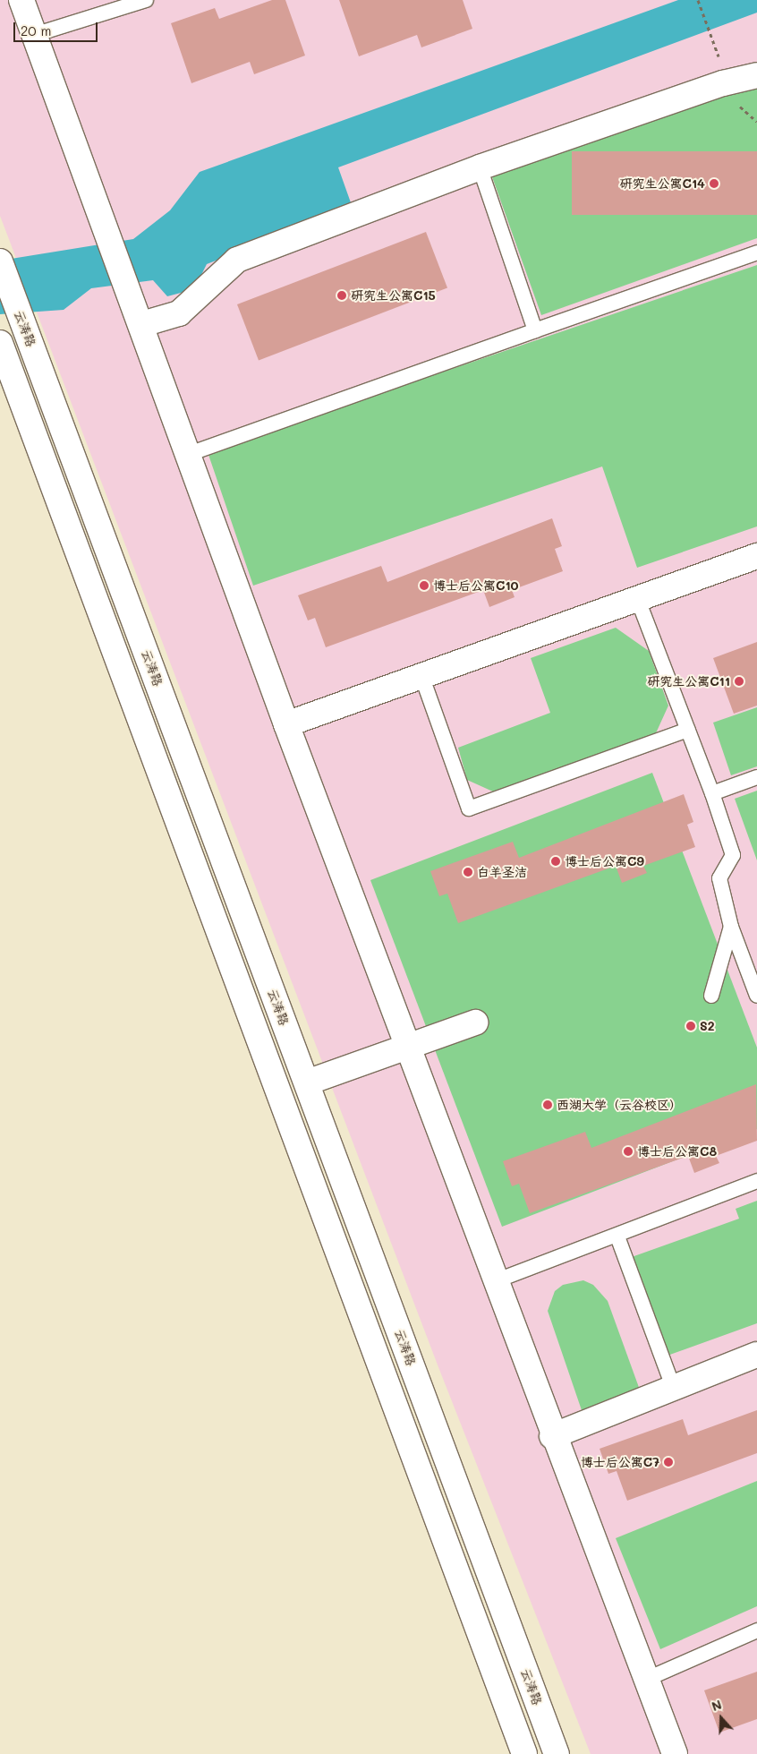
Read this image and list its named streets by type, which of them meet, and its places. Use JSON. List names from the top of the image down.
{
  "streets": {
    "street": ["云涛路"]
  },
  "places": [
    "研究生公寓C14",
    "研究生公寓C15",
    "博士后公寓C10",
    "研究生公寓C11",
    "博士后公寓C9",
    "白羊圣洁",
    "S2",
    "西湖大学（云谷校区）",
    "博士后公寓C8",
    "博士后公寓C7"
  ],
  "scale_bar": "20 m",
  "north": "top"
}
